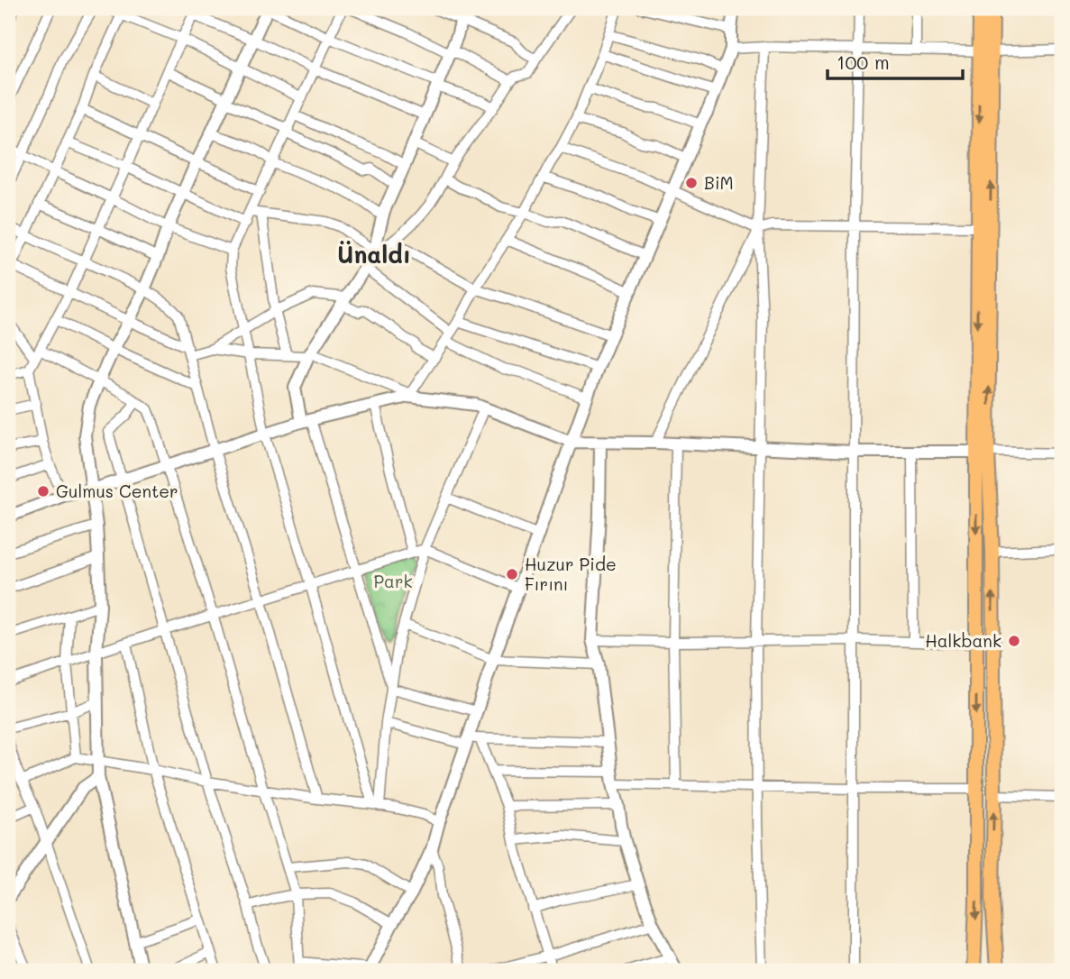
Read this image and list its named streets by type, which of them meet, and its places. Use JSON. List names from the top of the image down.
{
  "districts": ["Ünaldı"],
  "parks": ["Park"],
  "places": [
    "BiM",
    "Gulmus Center",
    "Huzur Pide Fırını",
    "Halkbank"
  ],
  "scale_bar": "100 m"
}
